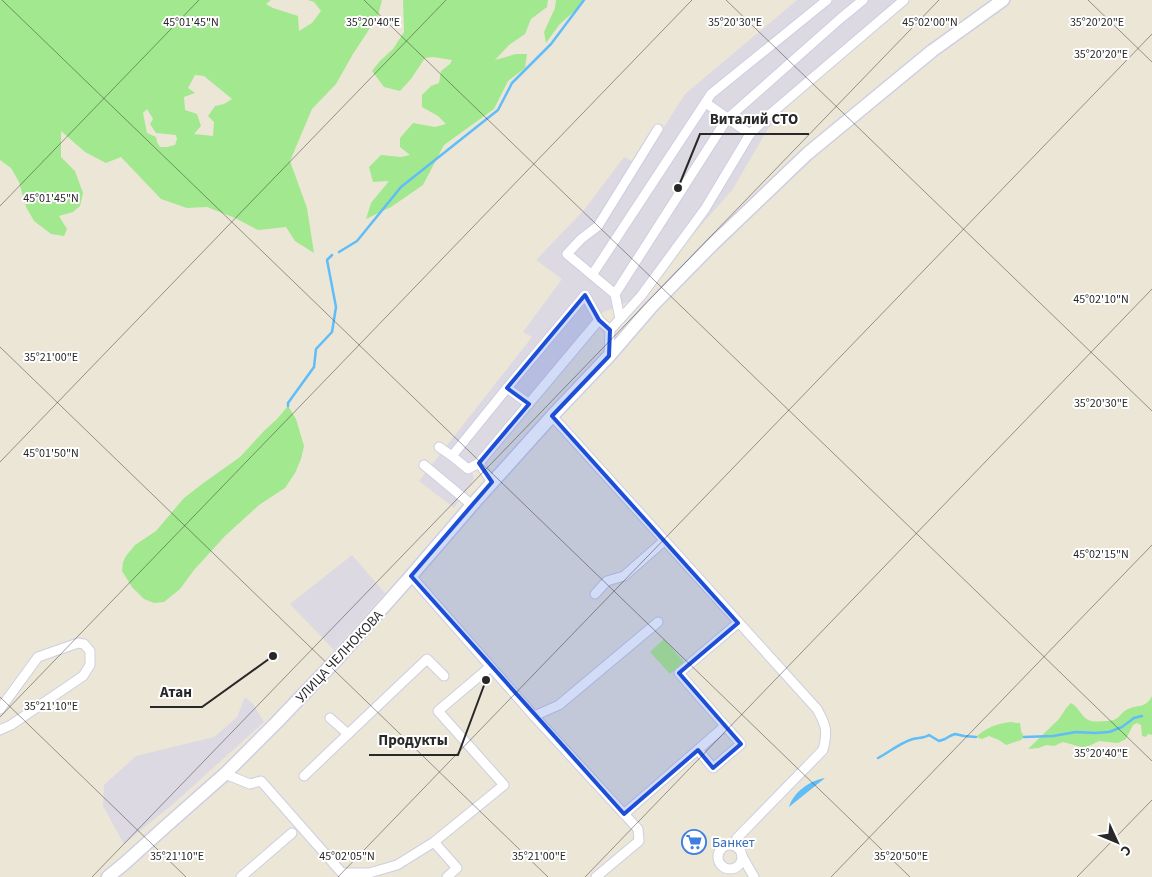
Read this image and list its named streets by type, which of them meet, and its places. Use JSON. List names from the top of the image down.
{
  "streets": {
    "main road": ["УЛИЦА ЧЕЛНОКОВА"]
  },
  "places": {
    "other": ["Виталий СТО", "Атан", "Продукты"],
    "supermarket": ["Банкет"]
  },
  "north": "bottom right",
  "coordinates": [
    "35°20'40\"E",
    "35°20'30\"E",
    "35°20'20\"E",
    "45°02'00\"N",
    "45°01'45\"N",
    "45°02'10\"N",
    "35°21'00\"E",
    "45°01'50\"N",
    "45°02'15\"N",
    "35°21'10\"E",
    "45°02'05\"N",
    "35°20'50\"E"
  ]
}
